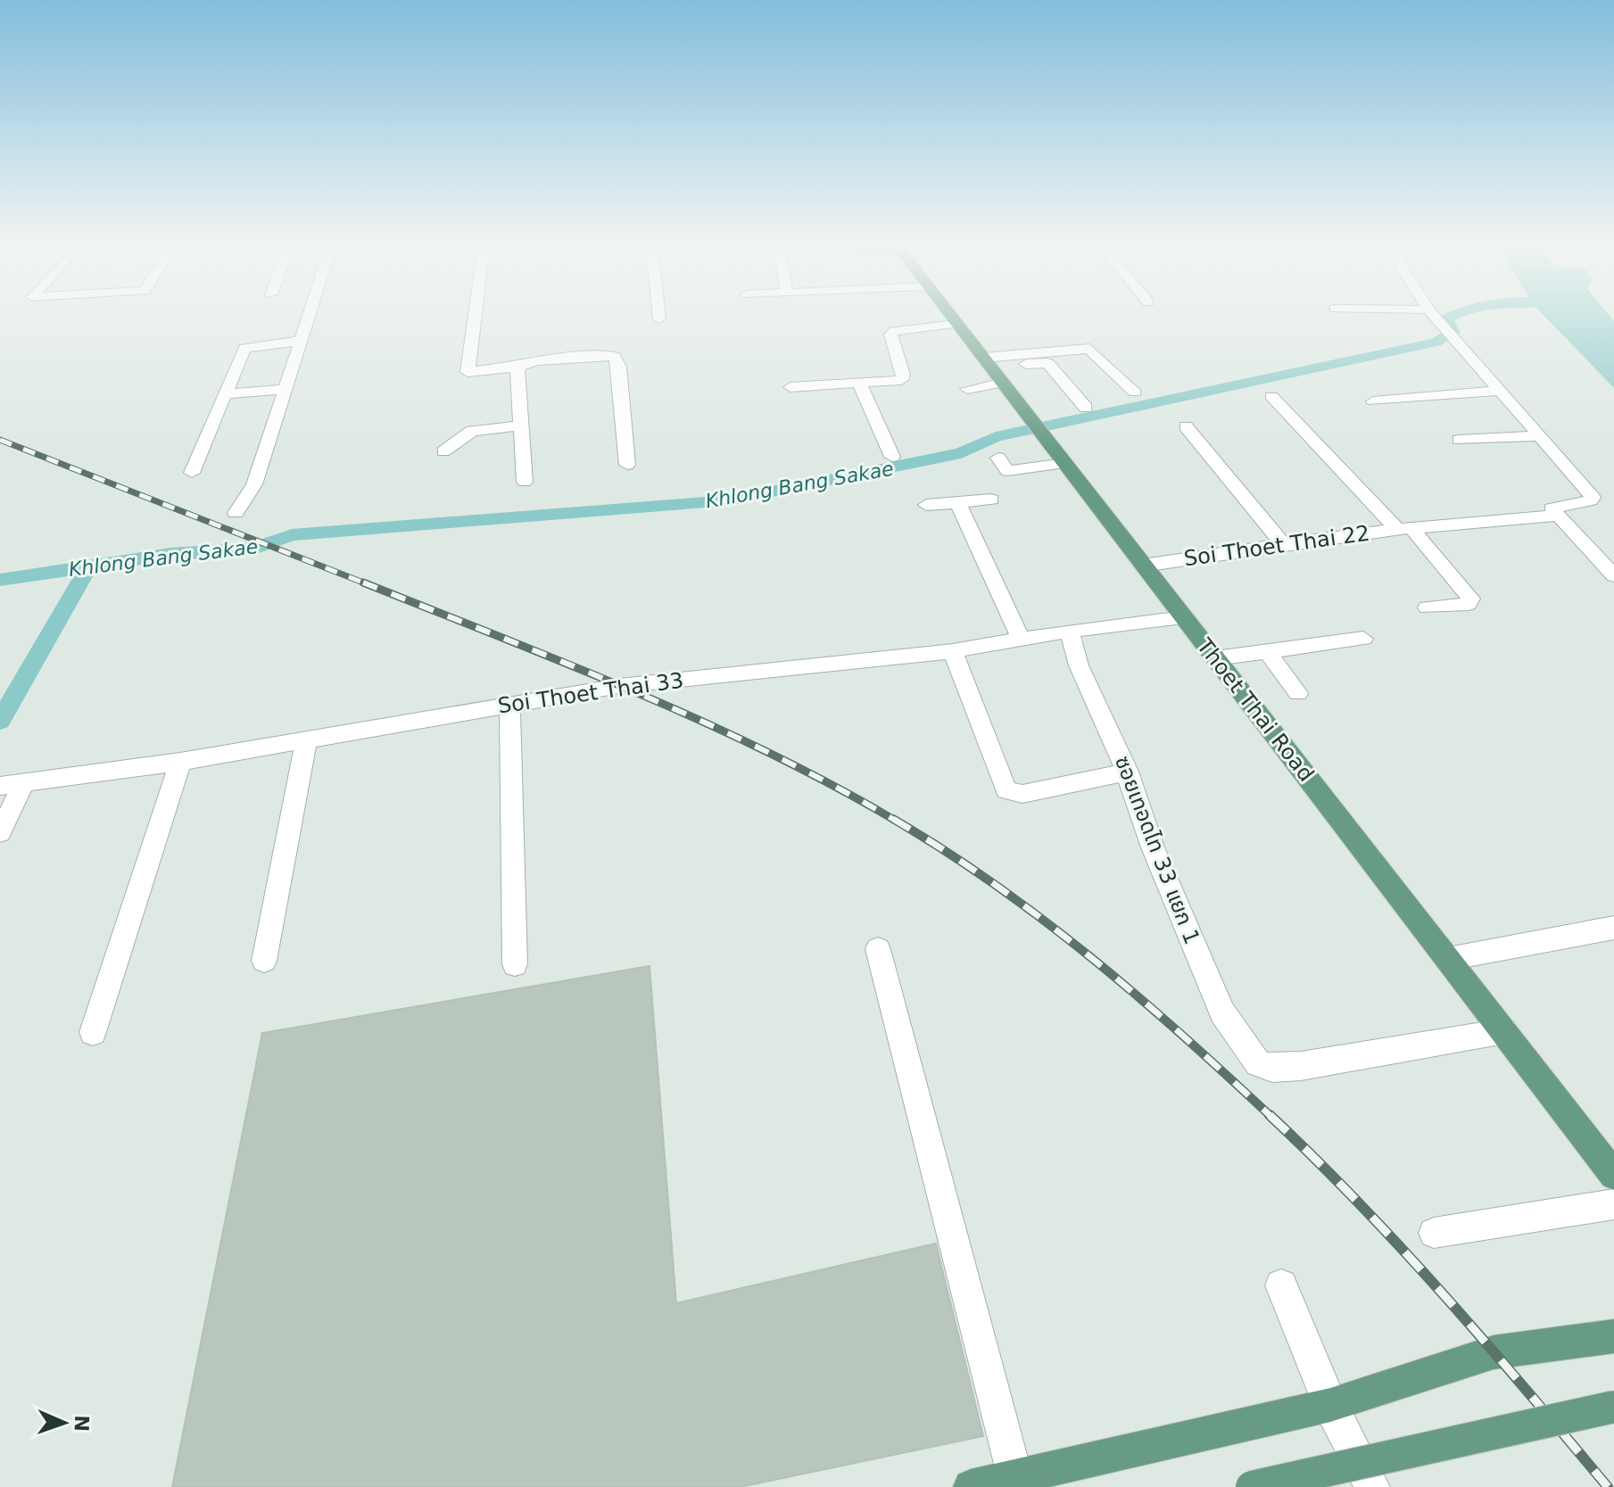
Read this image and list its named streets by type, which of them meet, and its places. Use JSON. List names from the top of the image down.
{
  "streets": {
    "main road": ["Thoet Thai Road"],
    "street": ["Soi Thoet Thai 22", "Soi Thoet Thai 33", "ซอยเทอดไท 33 แยก 1"]
  },
  "crossings": [
    ["Soi Thoet Thai 22", "Thoet Thai Road"],
    ["Soi Thoet Thai 33", "Thoet Thai Road"],
    ["Soi Thoet Thai 33", "ซอยเทอดไท 33 แยก 1"],
    ["Thoet Thai Road", "ซอยเทอดไท 33 แยก 1"]
  ],
  "water": ["Khlong Bang Sakae"],
  "north": "right"
}
